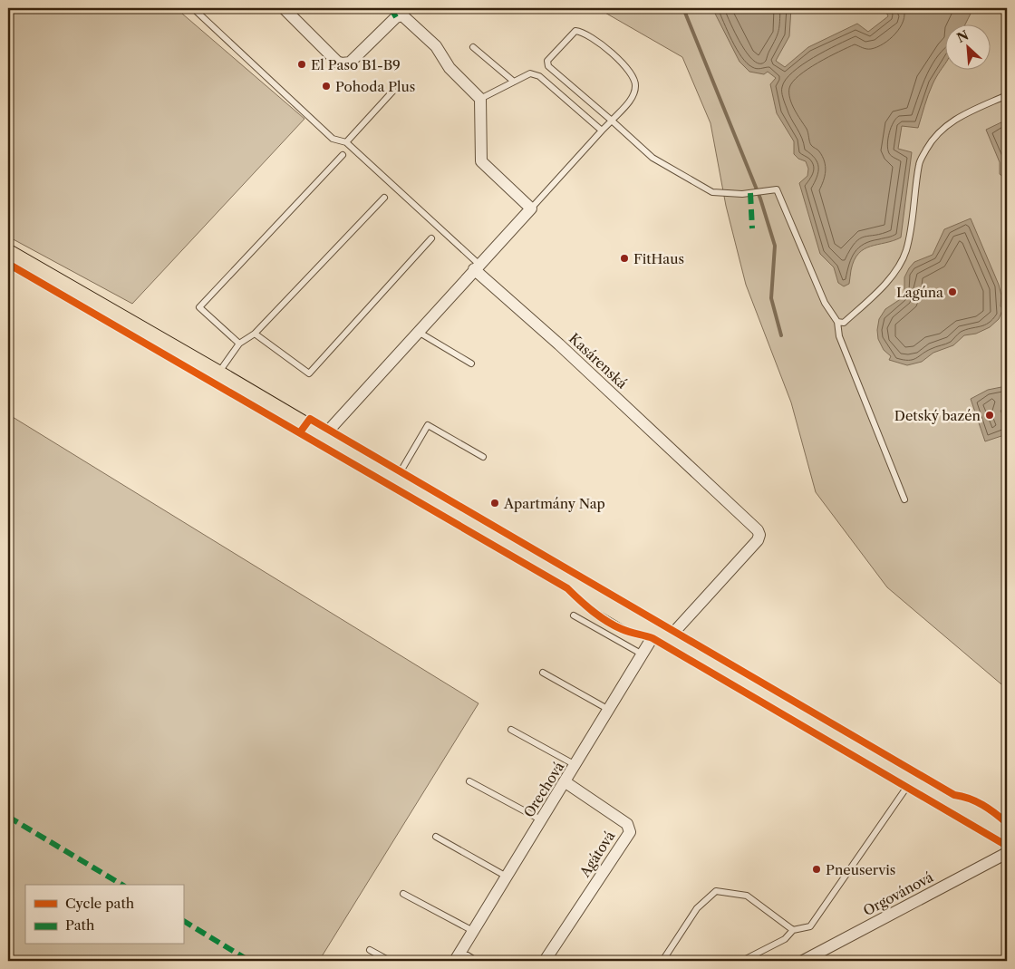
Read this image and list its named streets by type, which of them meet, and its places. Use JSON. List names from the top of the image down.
{
  "streets": {
    "street": [
      "Kasárenská",
      "Orechová",
      "Agátová",
      "Orgovánová"
    ]
  },
  "crossings": [
    ["Kasárenská", "Orechová"],
    ["Orechová", "Agátová"]
  ],
  "places": [
    "El Paso B1-B9",
    "Pohoda Plus",
    "FitHaus",
    "Lagúna",
    "Detský bazén",
    "Apartmány Nap",
    "Pneuservis"
  ],
  "legend": ["Cycle path", "Path"],
  "north": "top left"
}
